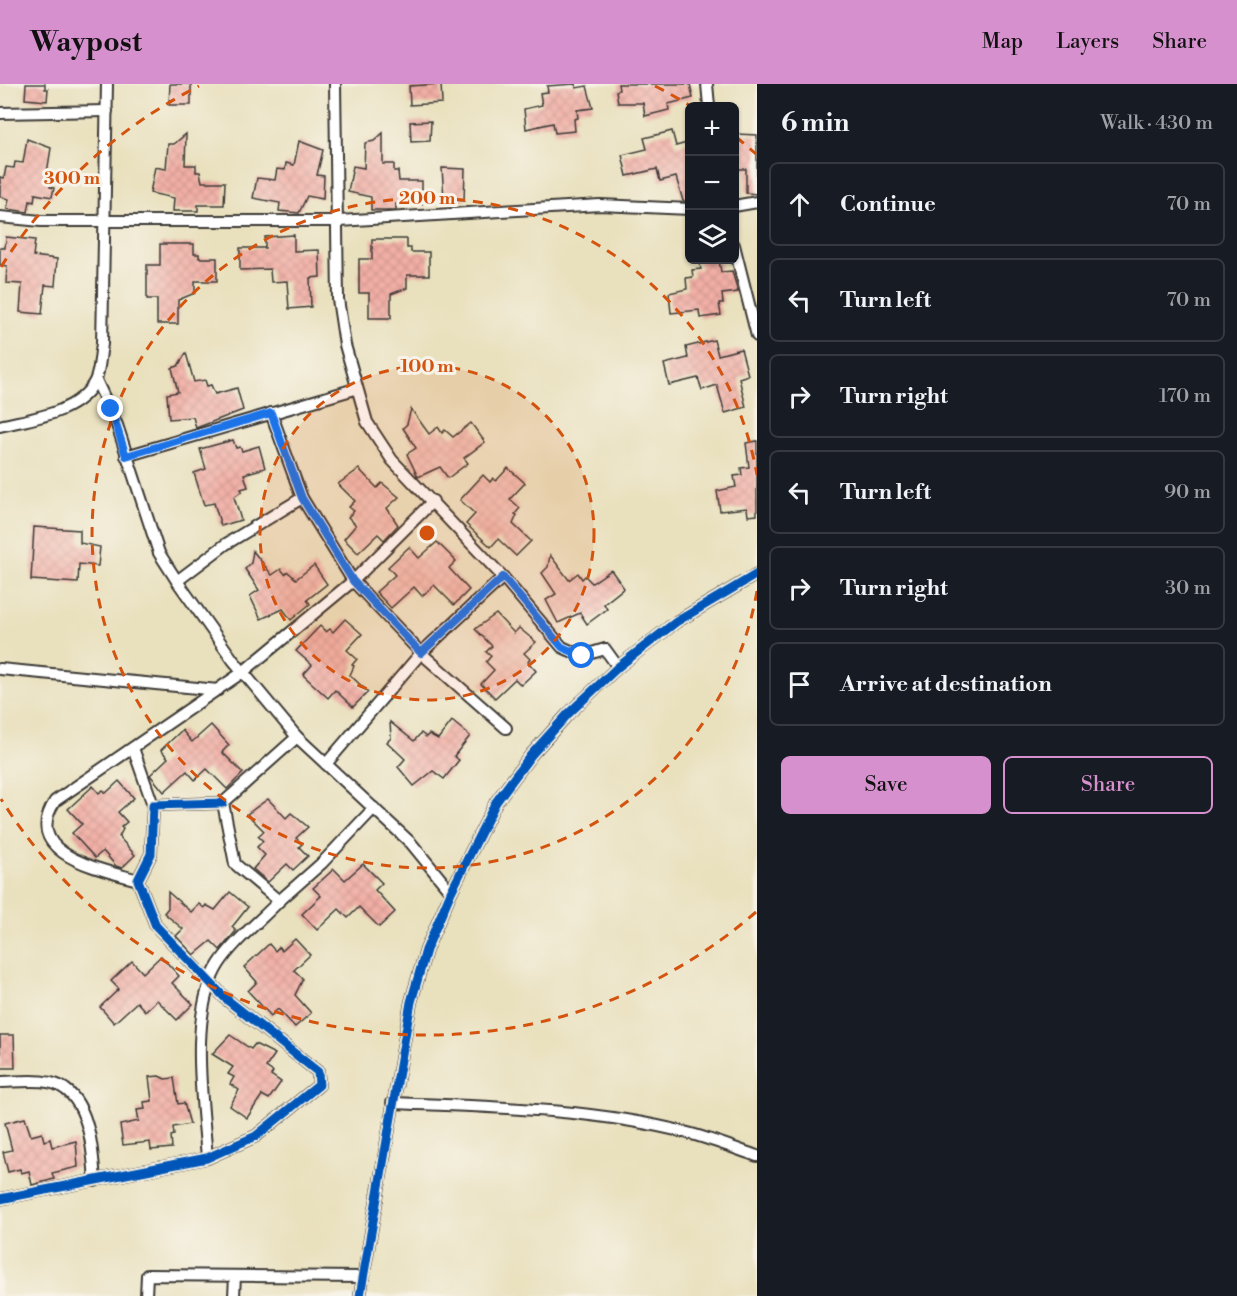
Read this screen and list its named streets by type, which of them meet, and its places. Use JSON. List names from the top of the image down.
{
  "page": {
    "header": "Waypost",
    "nav": ["Map", "Layers", "Share"],
    "heading": ["6 min", "Walk · 430 m"],
    "map_buttons": ["+", "−"],
    "list": [
      ["Continue", "70 m"],
      ["Turn left", "70 m"],
      ["Turn right", "170 m"],
      ["Turn left", "90 m"],
      ["Turn right", "30 m"],
      "Arrive at destination"
    ],
    "buttons": ["Save", "Share"]
  },
  "rings": ["300 m", "200 m", "100 m"]
}
